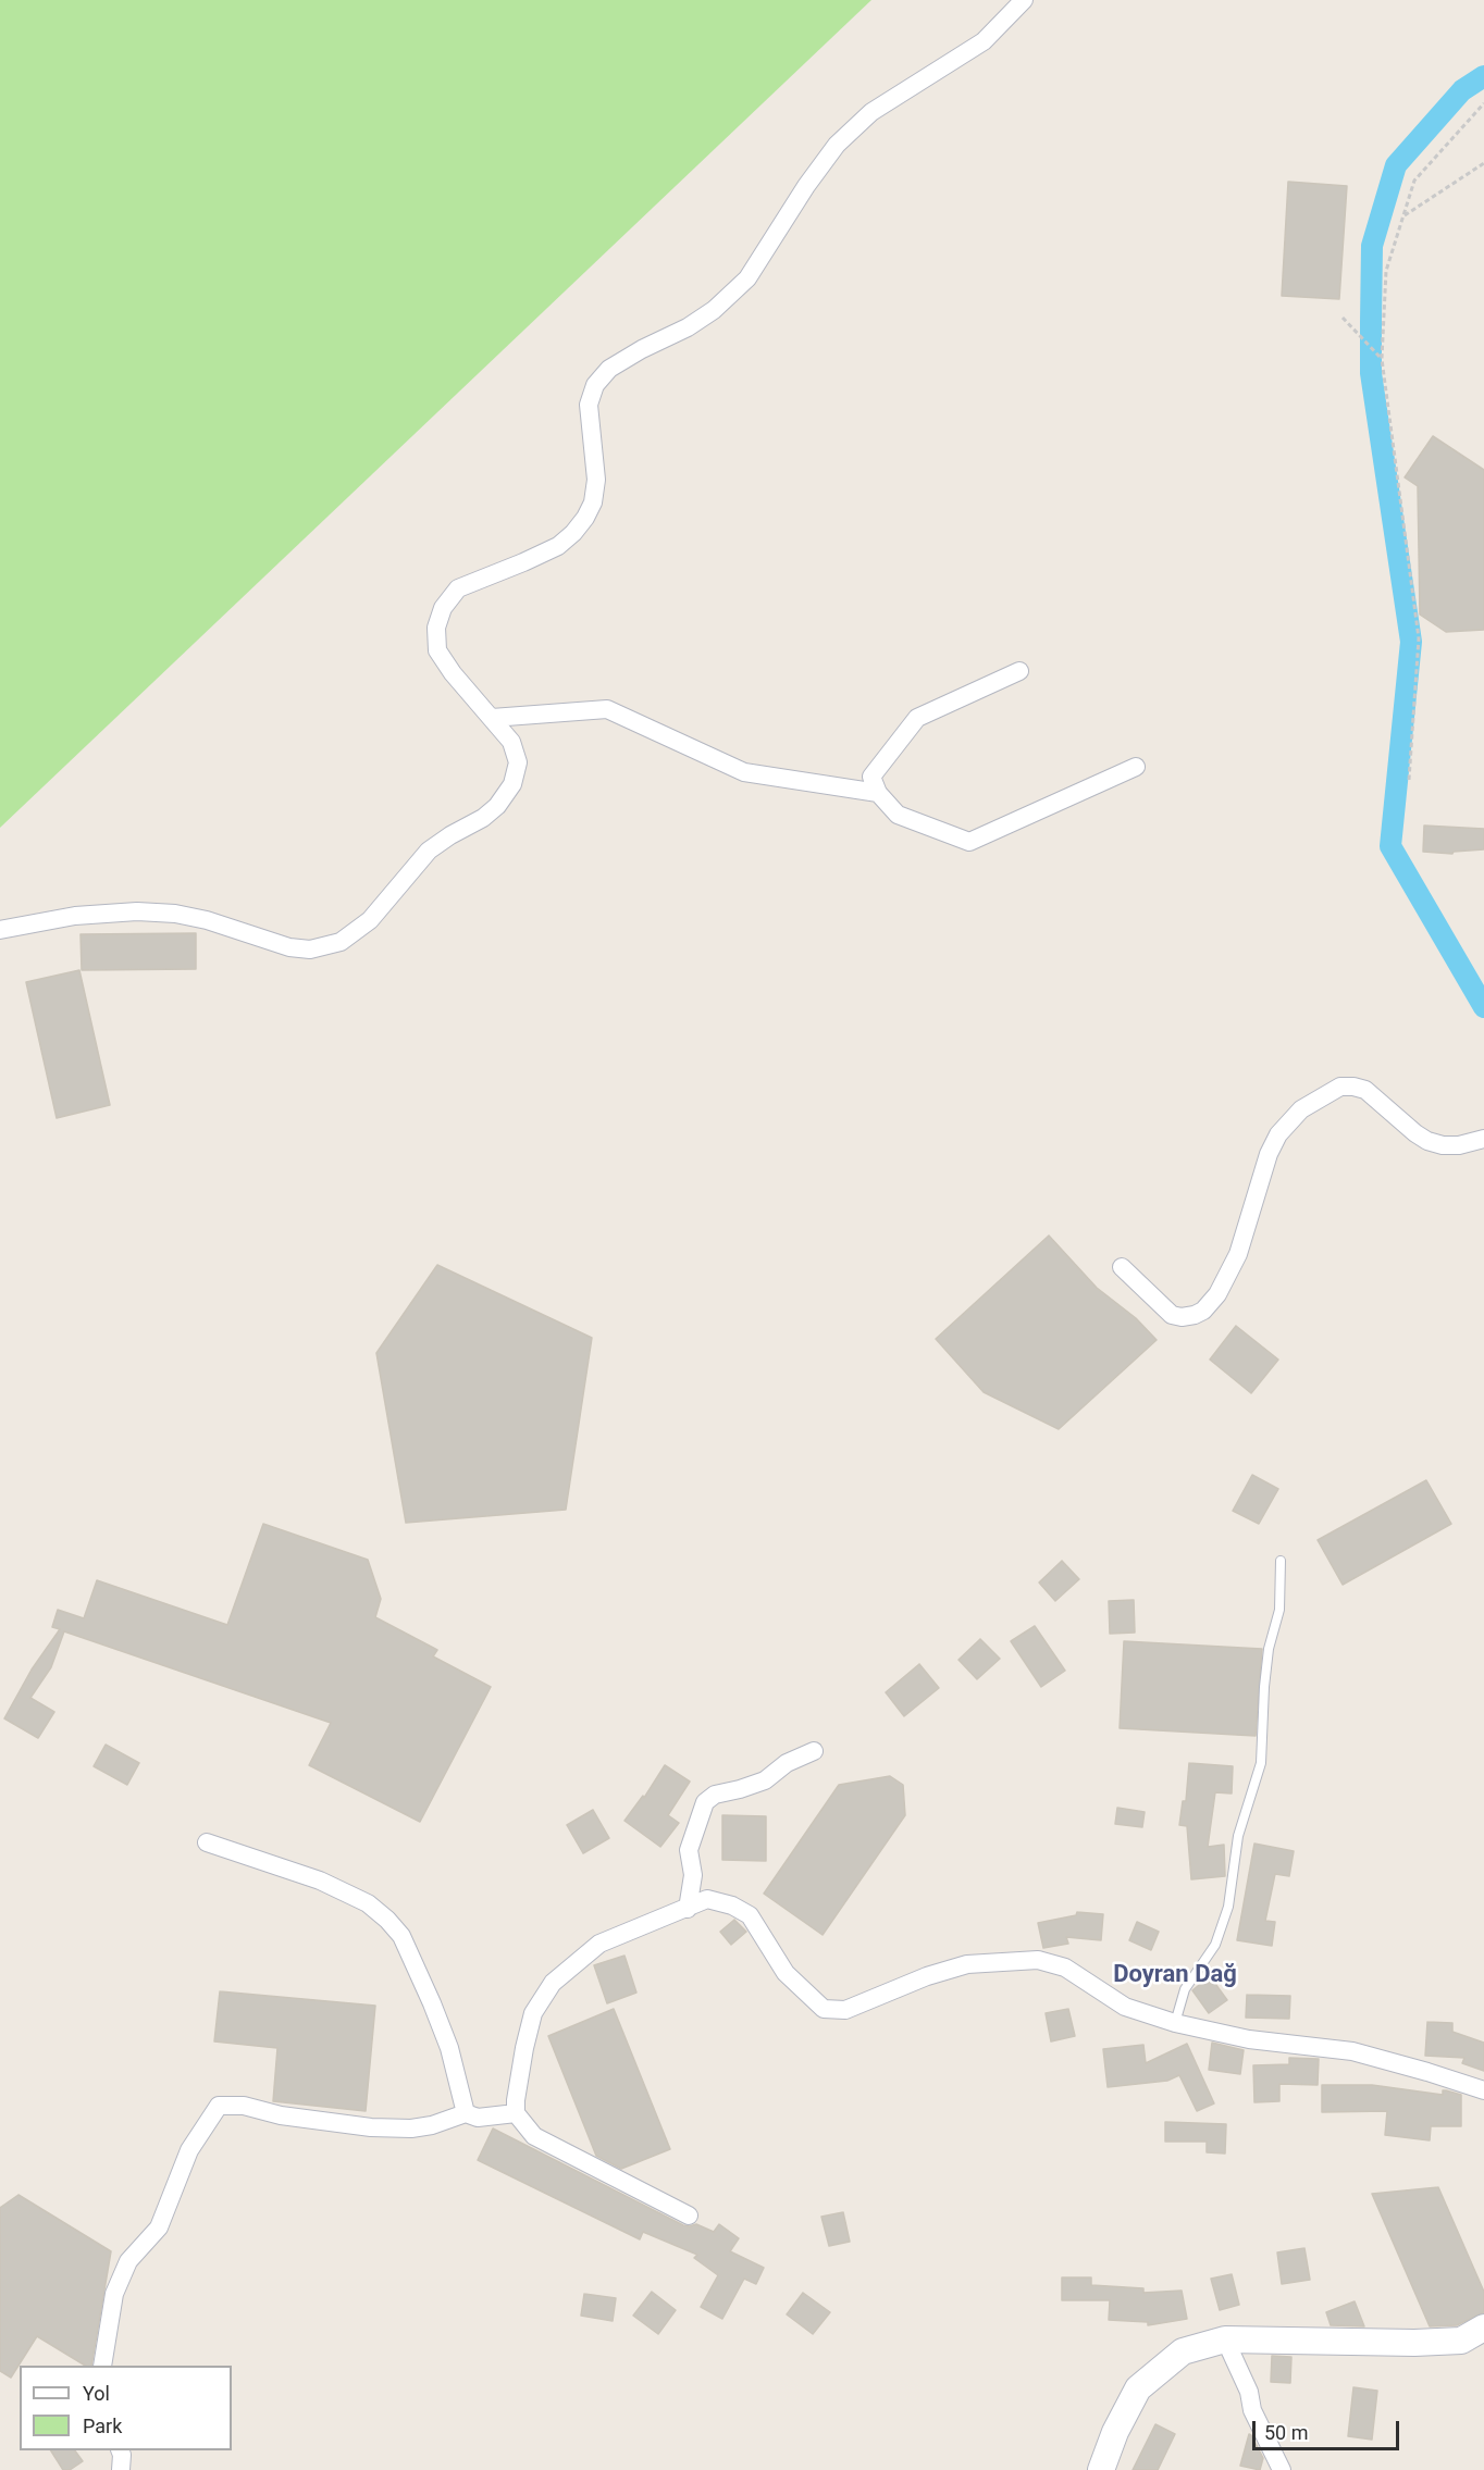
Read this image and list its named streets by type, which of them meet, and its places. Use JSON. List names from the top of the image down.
{
  "districts": ["Doyran Dağ"],
  "legend": ["Yol", "Park"],
  "scale_bar": "50 m"
}
